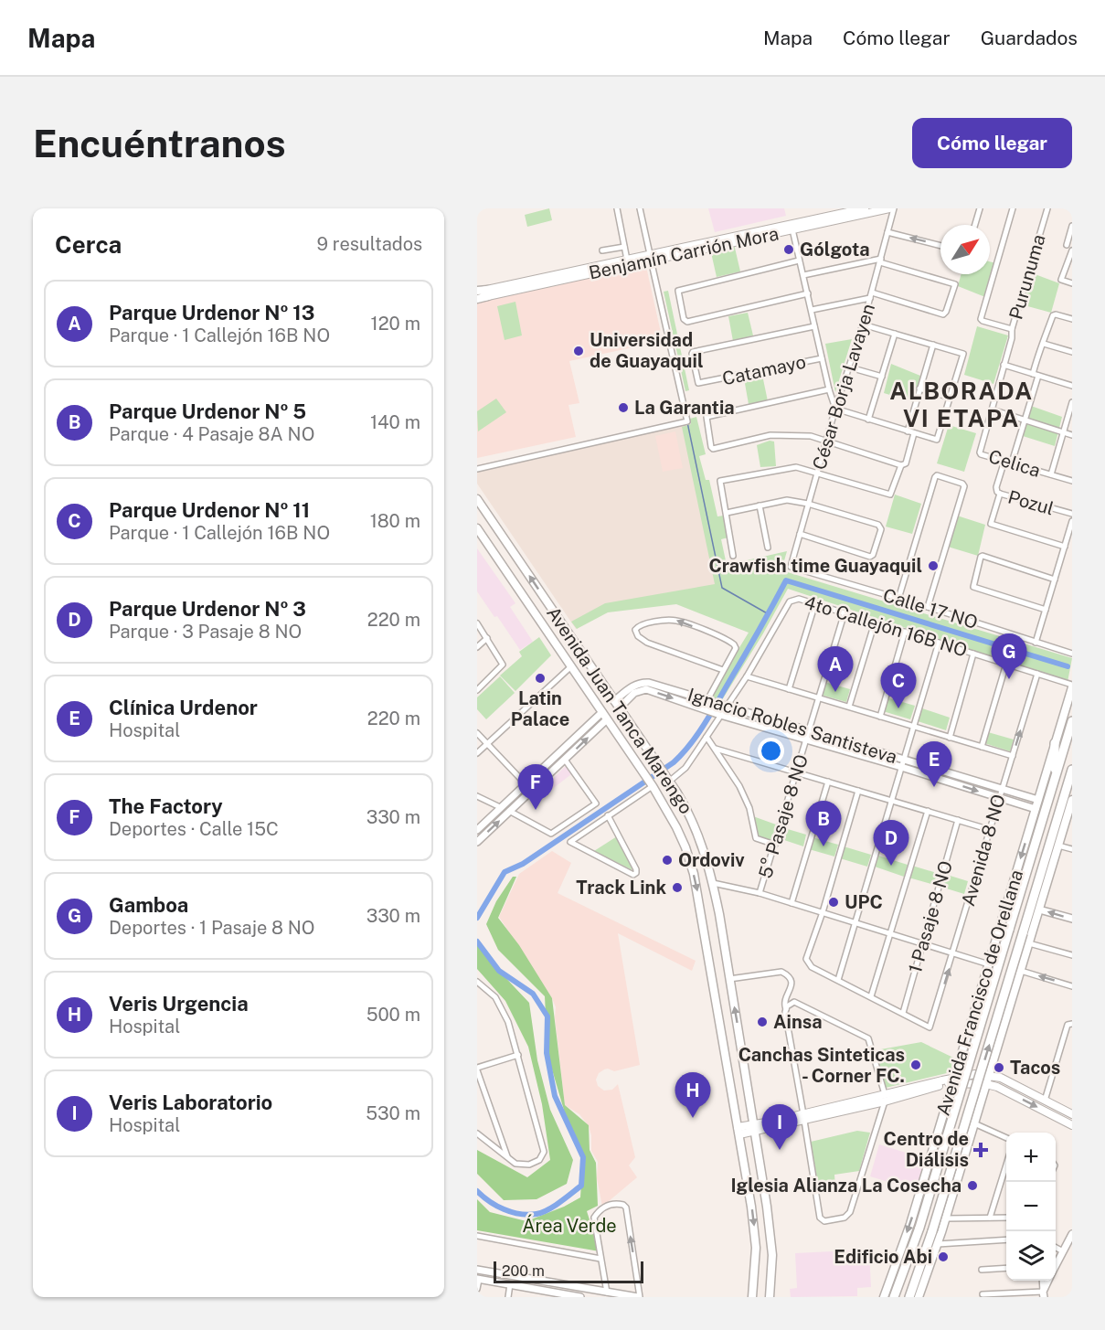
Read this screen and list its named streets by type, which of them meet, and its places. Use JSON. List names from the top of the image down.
{
  "streets": {
    "highway": ["Avenida Francisco de Orellana"],
    "main road": ["Benjamín Carrión Mora", "Avenida Juan Tanca Marengo"],
    "street": [
      "Purunuma",
      "Catamayo",
      "César Borja Lavayen",
      "Celica",
      "Pozul",
      "Calle 17 NO",
      "4to Callejón 16B NO",
      "Ignacio Robles Santisteva",
      "5° Pasaje 8 NO",
      "Avenida 8 NO",
      "1 Pasaje 8 NO"
    ]
  },
  "crossings": [
    ["Purunuma", "Celica"],
    ["César Borja Lavayen", "Calle 17 NO"],
    ["4to Callejón 16B NO", "5° Pasaje 8 NO"],
    ["4to Callejón 16B NO", "Avenida 8 NO"],
    ["4to Callejón 16B NO", "Avenida Francisco de Orellana"],
    ["Avenida Juan Tanca Marengo", "Ignacio Robles Santisteva"],
    ["Ignacio Robles Santisteva", "5° Pasaje 8 NO"],
    ["Ignacio Robles Santisteva", "Avenida 8 NO"],
    ["Ignacio Robles Santisteva", "Avenida Francisco de Orellana"],
    ["Avenida 8 NO", "1 Pasaje 8 NO"]
  ],
  "districts": ["ALBORADA VI ETAPA"],
  "parks": ["Área Verde"],
  "places": {
    "other": [
      "Gólgota",
      "Universidad de Guayaquil",
      "La Garantia",
      "Crawfish time Guayaquil",
      "Latin Palace",
      "Ordoviv",
      "Track Link",
      "UPC",
      "Ainsa",
      "Canchas Sinteticas - Corner FC.",
      "Tacos",
      "Iglesia Alianza La Cosecha",
      "Edificio Abi"
    ],
    "health": ["Centro de Diálisis"]
  },
  "scale_bar": "200 m",
  "north": "top right",
  "page": {
    "header": "Mapa",
    "nav": ["Mapa", "Cómo llegar", "Guardados"],
    "buttons": "Cómo llegar",
    "title": "Encuéntranos",
    "heading": ["Cerca", "9 resultados"],
    "list": [
      {
        "mark": "A",
        "name": "Parque Urdenor Nº 13",
        "note": "Parque · 1 Callejón 16B NO",
        "value": "120 m"
      },
      {
        "mark": "B",
        "name": "Parque Urdenor Nº 5",
        "note": "Parque · 4 Pasaje 8A NO",
        "value": "140 m"
      },
      {
        "mark": "C",
        "name": "Parque Urdenor Nº 11",
        "note": "Parque · 1 Callejón 16B NO",
        "value": "180 m"
      },
      {
        "mark": "D",
        "name": "Parque Urdenor Nº 3",
        "note": "Parque · 3 Pasaje 8 NO",
        "value": "220 m"
      },
      {
        "mark": "E",
        "name": "Clínica Urdenor",
        "note": "Hospital",
        "value": "220 m"
      },
      {
        "mark": "F",
        "name": "The Factory",
        "note": "Deportes · Calle 15C",
        "value": "330 m"
      },
      {
        "mark": "G",
        "name": "Gamboa",
        "note": "Deportes · 1 Pasaje 8 NO",
        "value": "330 m"
      },
      {
        "mark": "H",
        "name": "Veris Urgencia",
        "note": "Hospital",
        "value": "500 m"
      },
      {
        "mark": "I",
        "name": "Veris Laboratorio",
        "note": "Hospital",
        "value": "530 m"
      }
    ],
    "pins": [
      "G",
      "A",
      "C",
      "E",
      "F",
      "B",
      "D",
      "H",
      "I"
    ],
    "map_buttons": ["+", "−"],
    "scale": "200 m"
  }
}
